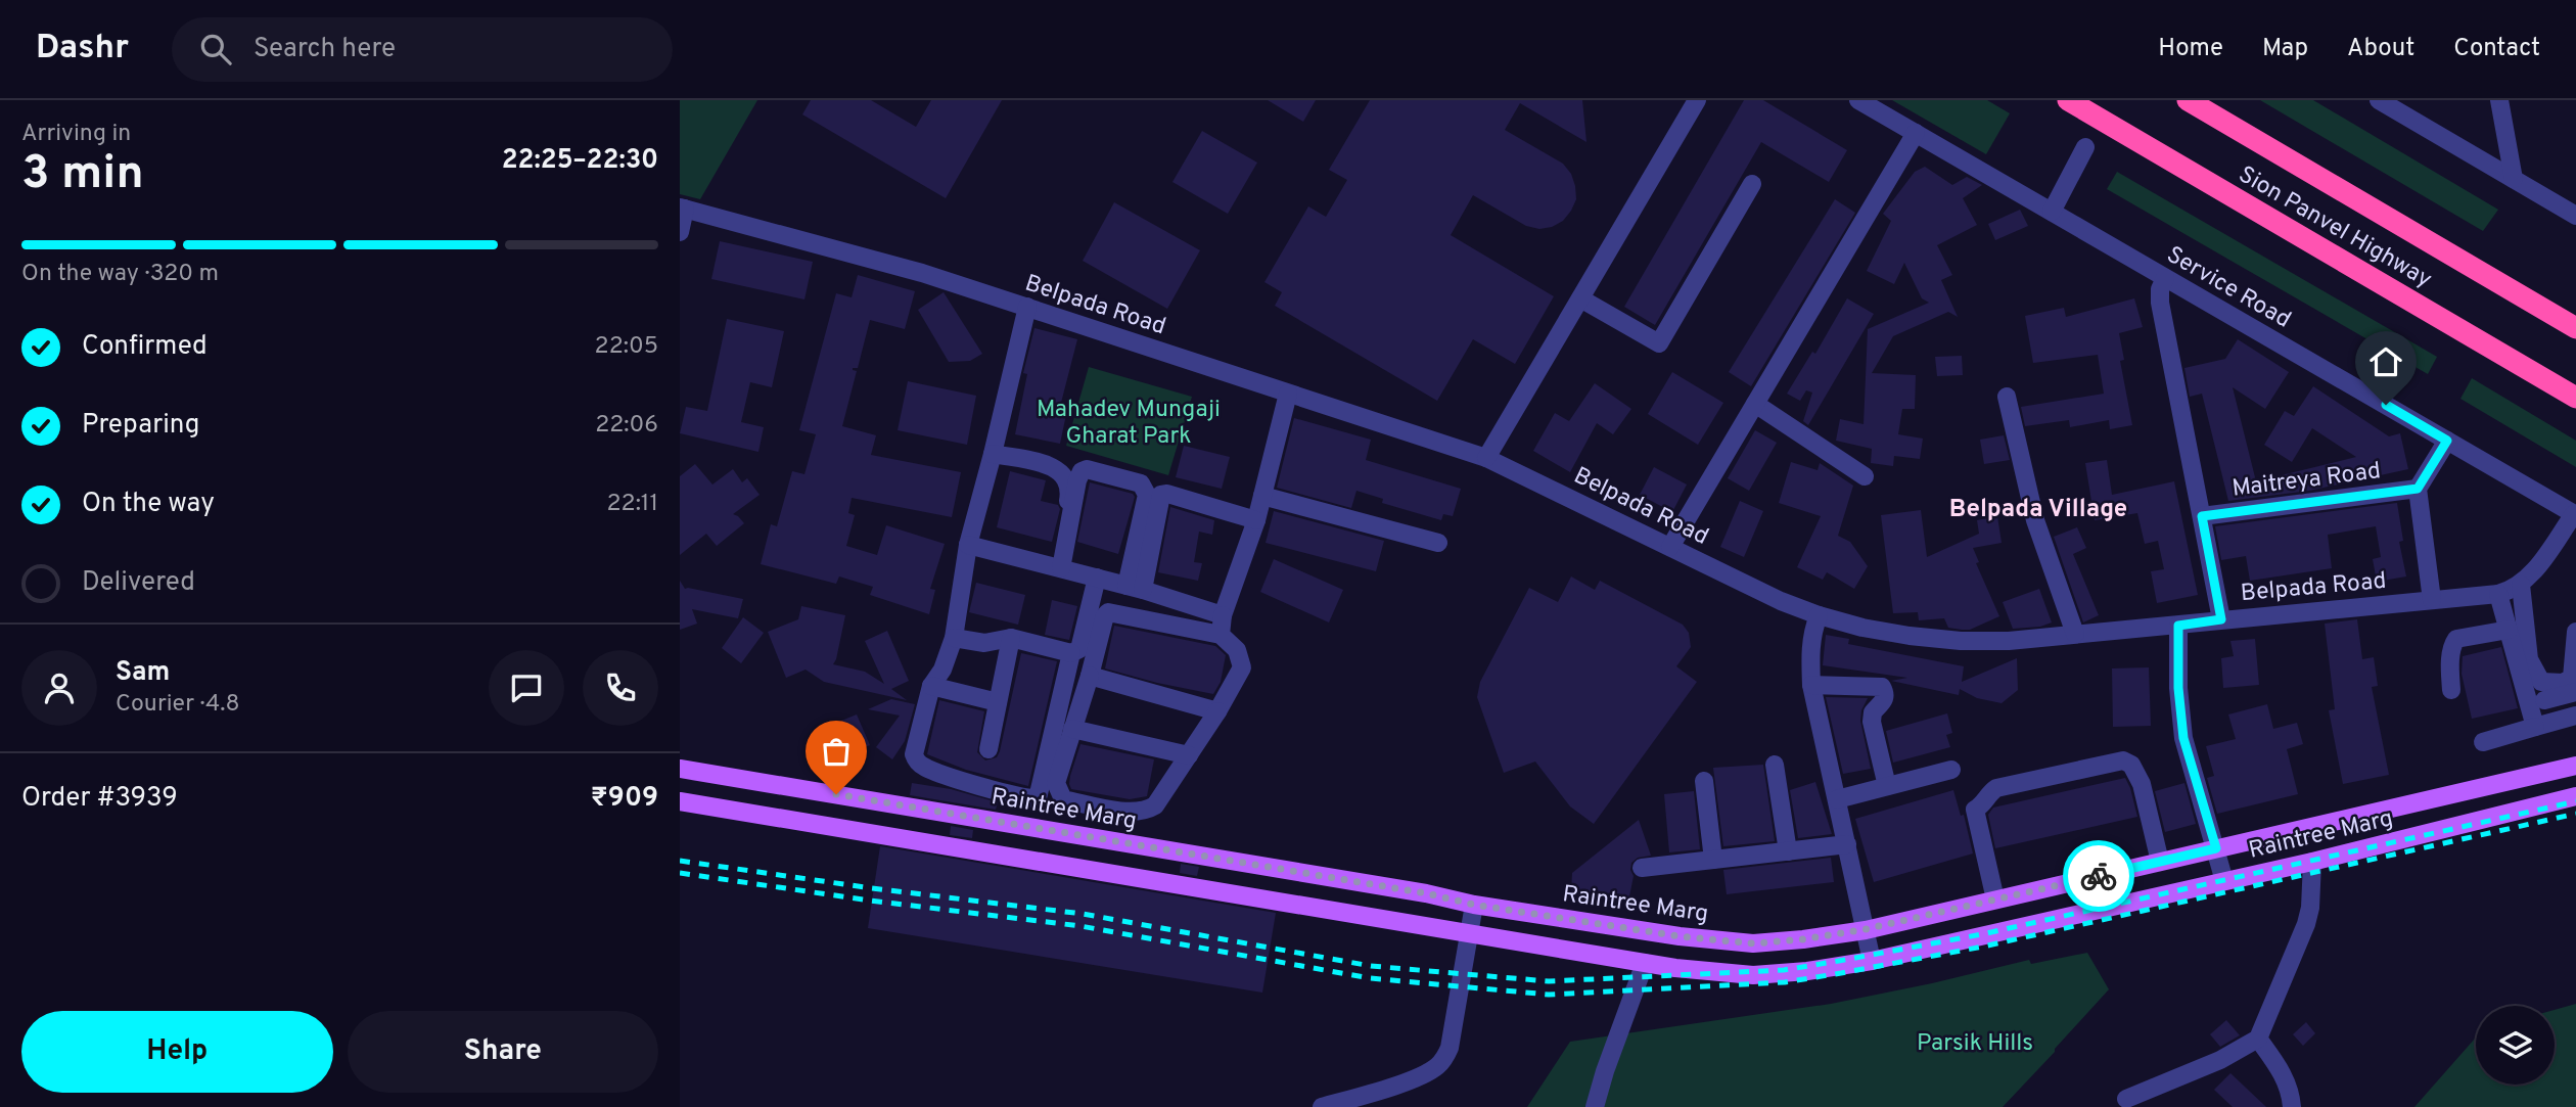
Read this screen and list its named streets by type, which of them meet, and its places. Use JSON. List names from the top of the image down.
{
  "streets": {
    "highway": ["Sion Panvel Highway"],
    "main road": ["Raintree Marg"],
    "street": ["Service Road", "Belpada Road", "Maitreya Road"]
  },
  "crossings": [
    ["Service Road", "Belpada Road"]
  ],
  "districts": ["Belpada Village"],
  "parks": ["Mahadev Mungaji Gharat Park", "Parsik Hills"],
  "page": {
    "header": "Dashr",
    "search": "Search here",
    "nav": [
      "Home",
      "Map",
      "About",
      "Contact"
    ],
    "heading": ["3 min", "Arriving in", "22:25–22:30"],
    "panel": [
      "Sam",
      "Courier · 4.8",
      "Order #3939",
      "₹909"
    ],
    "bar": "On the way · 320 m",
    "list": [
      ["Confirmed", "22:05"],
      ["Preparing", "22:06"],
      ["On the way", "22:11"],
      "Delivered"
    ],
    "buttons": ["Help", "Share"]
  }
}
